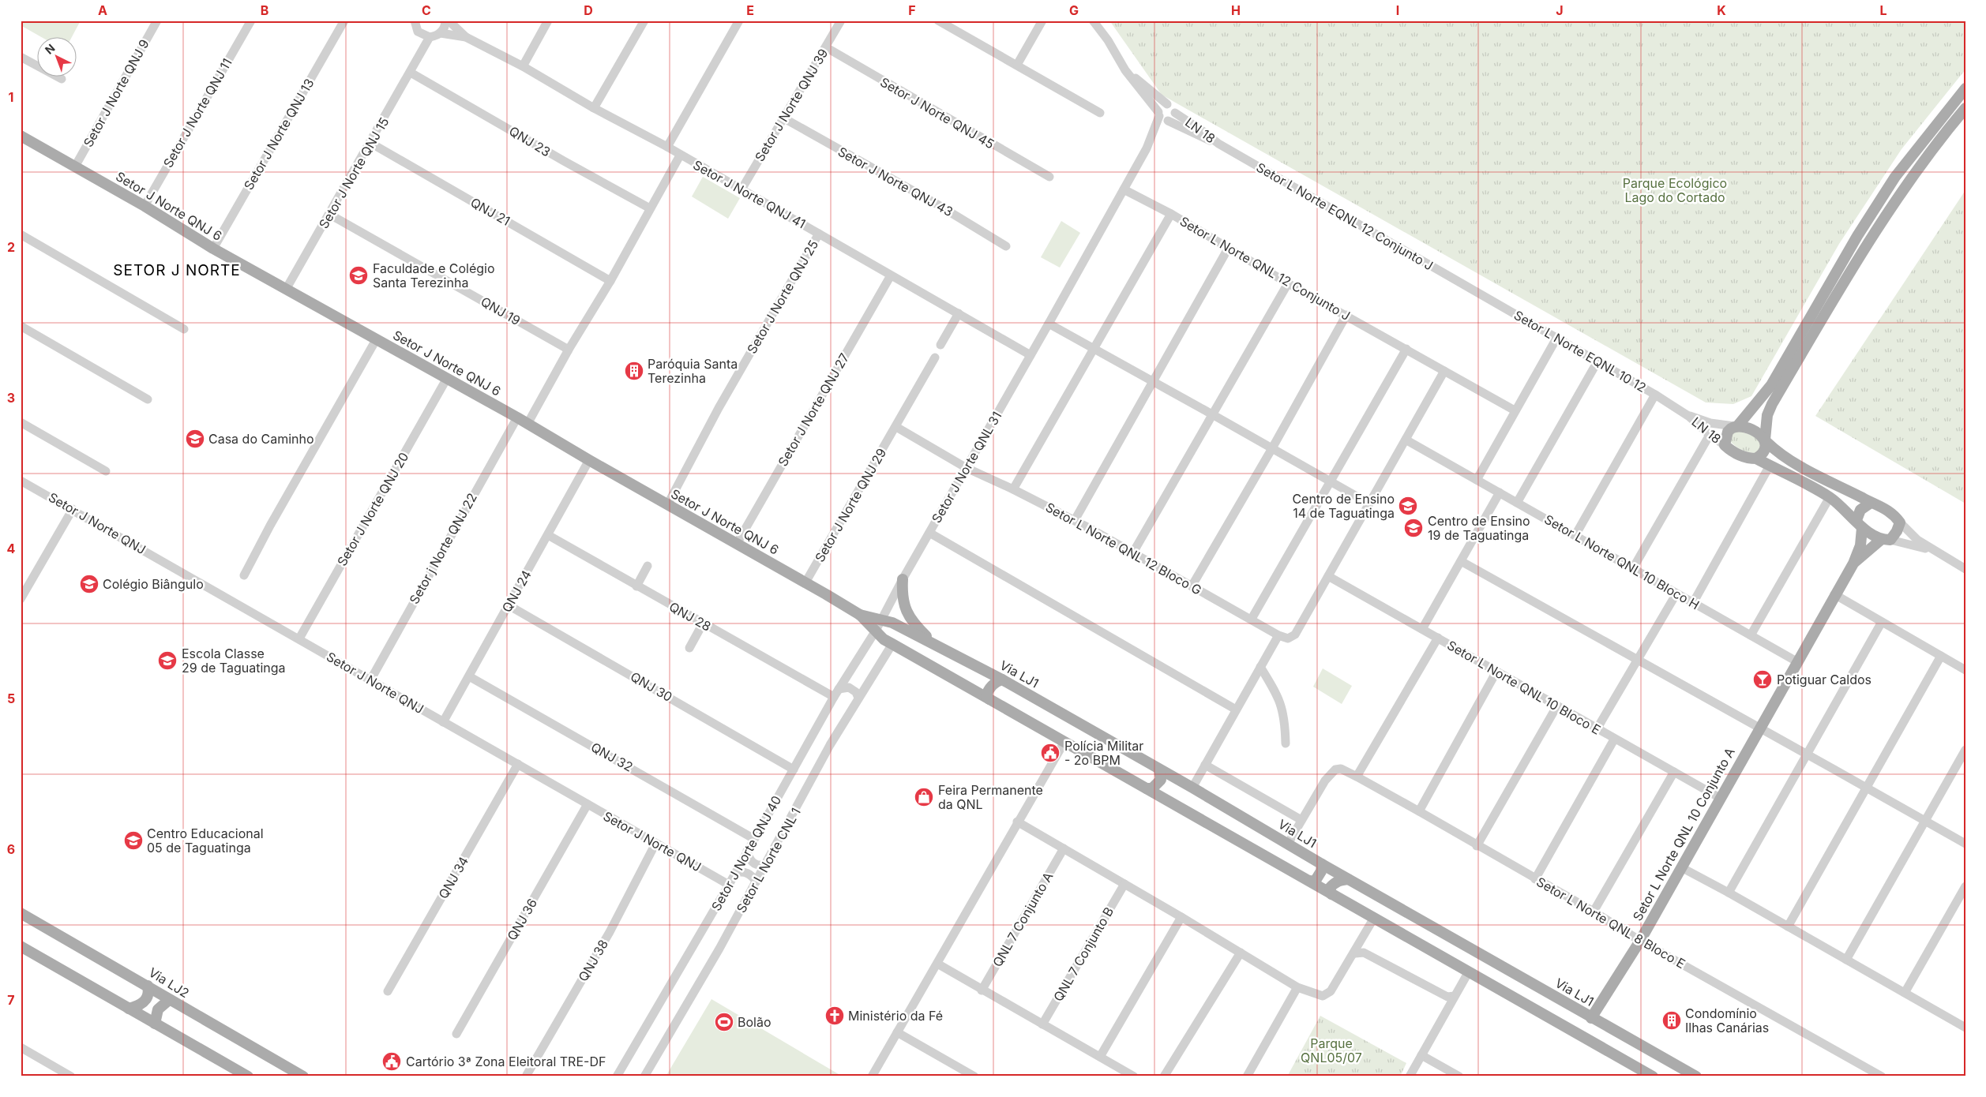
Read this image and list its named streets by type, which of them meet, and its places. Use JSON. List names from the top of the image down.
{
  "streets": {
    "main road": [
      "Setor J Norte QNJ 6",
      "Via LJ1",
      "Setor L Norte QNL 10 Conjunto A",
      "Via LJ2"
    ],
    "street": [
      "Setor J Norte QNJ 9",
      "Setor J Norte QNJ 39",
      "Setor J Norte QNJ 11",
      "Setor J Norte QNJ 45",
      "LN 18",
      "Setor J Norte QNJ 13",
      "QNJ 23",
      "Setor J Norte QNJ 15",
      "Setor J Norte QNJ 43",
      "Setor J Norte QNJ 41",
      "QNJ 21",
      "Setor L Norte EQNL 12 Conjunto J",
      "Setor L Norte QNL 12 Conjunto J",
      "Setor J Norte QNJ 25",
      "QNJ 19",
      "Setor L Norte EQNL 10 12",
      "Setor J Norte QNJ 27",
      "Setor J Norte QNL 31",
      "Setor J Norte QNJ 29",
      "Setor J Norte QNJ 20",
      "Setor J Norte QNJ",
      "Setor j Norte QNJ 22",
      "Setor L Norte QNL 12 Bloco G",
      "Setor L Norte QNL 10 Bloco H",
      "QNJ 24",
      "QNJ 28",
      "QNJ 30",
      "Setor L Norte QNL 10 Bloco E",
      "QNJ 32",
      "Setor J Norte QNJ 40",
      "Setor L Norte CNL 1",
      "QNJ 34",
      "QNJ 36",
      "QNL 7 Conjunto A",
      "Setor L Norte QNL 8 Bloco E",
      "QNL 7 Conjunto B",
      "QNJ 38"
    ]
  },
  "crossings": [
    ["Setor J Norte QNJ 9", "Setor J Norte QNJ 6"],
    ["Setor J Norte QNJ 39", "Setor J Norte QNJ 45"],
    ["Setor J Norte QNJ 39", "Setor J Norte QNJ 43"],
    ["Setor J Norte QNJ 39", "Setor J Norte QNJ 41"],
    ["Setor J Norte QNJ 11", "Setor J Norte QNJ 6"],
    ["LN 18", "Setor L Norte EQNL 12 Conjunto J"],
    ["LN 18", "Setor L Norte EQNL 10 12"],
    ["LN 18", "Setor J Norte QNL 31"],
    ["Setor J Norte QNJ 13", "Setor J Norte QNJ 6"],
    ["QNJ 23", "Setor J Norte QNJ 15"],
    ["Setor J Norte QNJ 15", "Setor J Norte QNJ 6"],
    ["Setor J Norte QNJ 15", "QNJ 21"],
    ["Setor J Norte QNJ 15", "QNJ 19"],
    ["Setor J Norte QNJ 41", "Setor J Norte QNJ 25"],
    ["Setor J Norte QNJ 41", "Setor J Norte QNJ 27"],
    ["Setor J Norte QNJ 41", "Setor J Norte QNL 31"],
    ["Setor J Norte QNJ 6", "Setor J Norte QNJ 25"],
    ["Setor J Norte QNJ 6", "Setor J Norte QNJ 27"],
    ["Setor J Norte QNJ 6", "Setor J Norte QNJ 29"],
    ["Setor J Norte QNJ 6", "Setor J Norte QNJ 20"],
    ["Setor J Norte QNJ 6", "Setor j Norte QNJ 22"],
    ["Setor J Norte QNJ 6", "QNJ 24"],
    ["Setor J Norte QNJ 6", "Via LJ1"],
    ["Setor L Norte EQNL 12 Conjunto J", "Setor L Norte EQNL 10 12"],
    ["Setor L Norte QNL 12 Conjunto J", "Setor J Norte QNL 31"],
    ["Setor J Norte QNL 31", "Setor L Norte QNL 12 Bloco G"],
    ["Setor J Norte QNL 31", "Via LJ1"],
    ["Setor J Norte QNL 31", "Setor J Norte QNJ 40"],
    ["Setor J Norte QNJ 20", "Setor J Norte QNJ"],
    ["Setor J Norte QNJ", "Setor j Norte QNJ 22"],
    ["Setor J Norte QNJ", "QNJ 24"],
    ["Setor J Norte QNJ", "Setor J Norte QNJ 40"],
    ["Setor J Norte QNJ", "QNJ 34"],
    ["Setor J Norte QNJ", "QNJ 36"],
    ["Setor J Norte QNJ", "QNJ 38"],
    ["Setor L Norte QNL 10 Bloco H", "Setor L Norte QNL 10 Conjunto A"],
    ["QNJ 24", "QNJ 28"],
    ["QNJ 24", "QNJ 30"],
    ["QNJ 24", "QNJ 32"],
    ["QNJ 28", "Setor J Norte QNJ 40"],
    ["QNJ 28", "Setor L Norte CNL 1"],
    ["Via LJ1", "Setor L Norte QNL 10 Conjunto A"],
    ["Via LJ1", "Setor J Norte QNJ 40"],
    ["QNJ 30", "Setor J Norte QNJ 40"],
    ["Setor L Norte QNL 10 Bloco E", "Setor L Norte QNL 10 Conjunto A"],
    ["QNJ 32", "Setor J Norte QNJ 40"],
    ["Setor L Norte QNL 10 Conjunto A", "Setor L Norte QNL 8 Bloco E"]
  ],
  "districts": ["SETOR J NORTE"],
  "parks": ["Parque Ecológico Lago do Cortado", "Parque QNL05/07"],
  "places": {
    "school or university": [
      "Faculdade e Colégio Santa Terezinha",
      "Casa do Caminho",
      "Centro de Ensino 14 de Taguatinga",
      "Centro de Ensino 19 de Taguatinga",
      "Colégio Biângulo",
      "Escola Classe 29 de Taguatinga",
      "Centro Educacional 05 de Taguatinga"
    ],
    "building": ["Paróquia Santa Terezinha", "Condomínio Ilhas Canárias"],
    "bar": ["Potiguar Caldos"],
    "public building": ["Polícia Militar - 2o BPM", "Cartório 3ª Zona Eleitoral TRE-DF"],
    "shop": ["Feira Permanente da QNL"],
    "church": ["Ministério da Fé"],
    "sports": ["Bolão"]
  },
  "north": "top left",
  "grid": {
    "columns": [
      "A",
      "B",
      "C",
      "D",
      "E",
      "F",
      "G",
      "H",
      "I",
      "J",
      "K",
      "L"
    ],
    "rows": [
      "1",
      "2",
      "3",
      "4",
      "5",
      "6",
      "7"
    ]
  }
}
